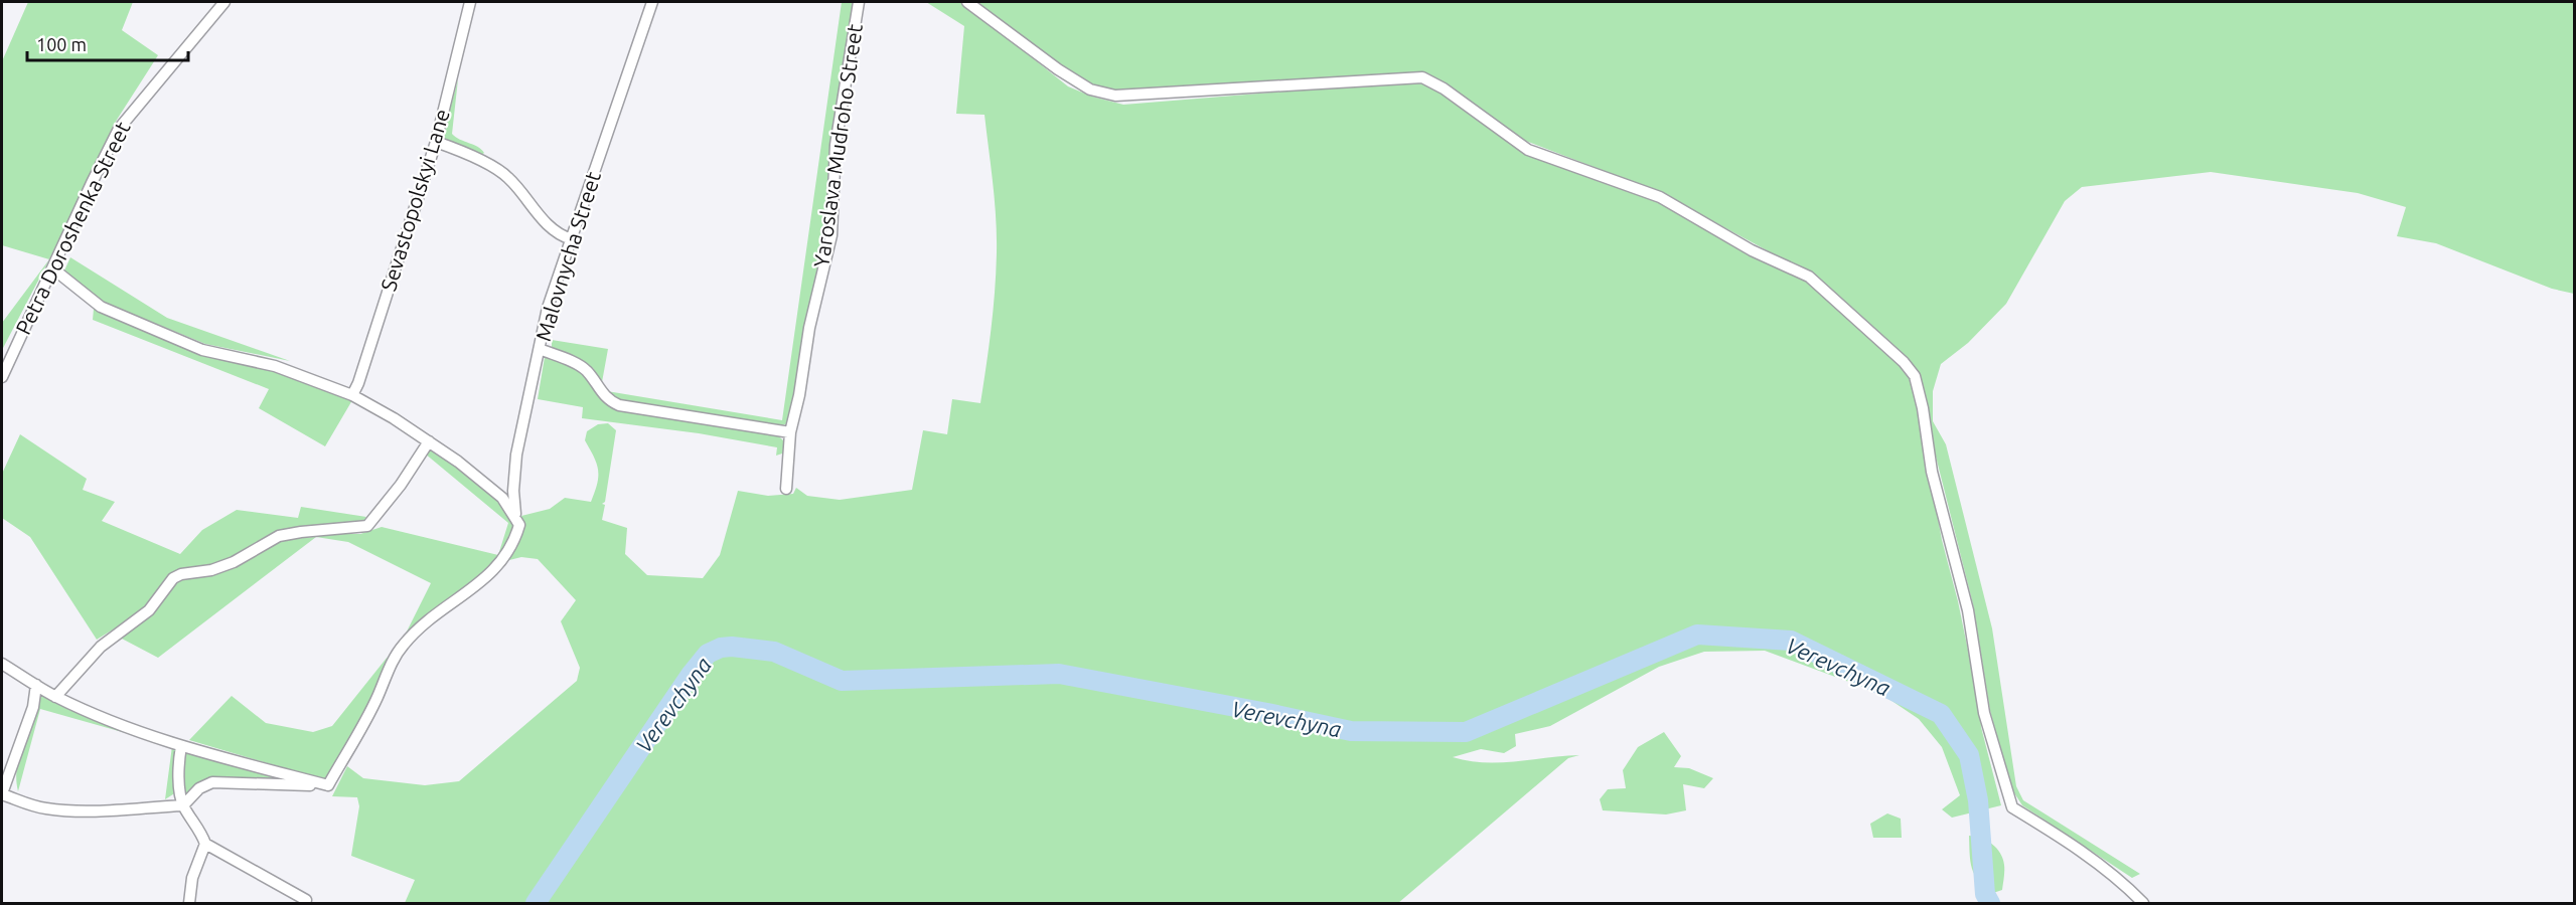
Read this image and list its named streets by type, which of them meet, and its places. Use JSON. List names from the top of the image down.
{
  "streets": {
    "street": [
      "Yaroslava Mudroho Street",
      "Sevastopolskyi Lane",
      "Petra Doroshenka Street",
      "Malovnycha Street"
    ]
  },
  "water": ["Verevchyna"],
  "scale_bar": "100 m"
}
